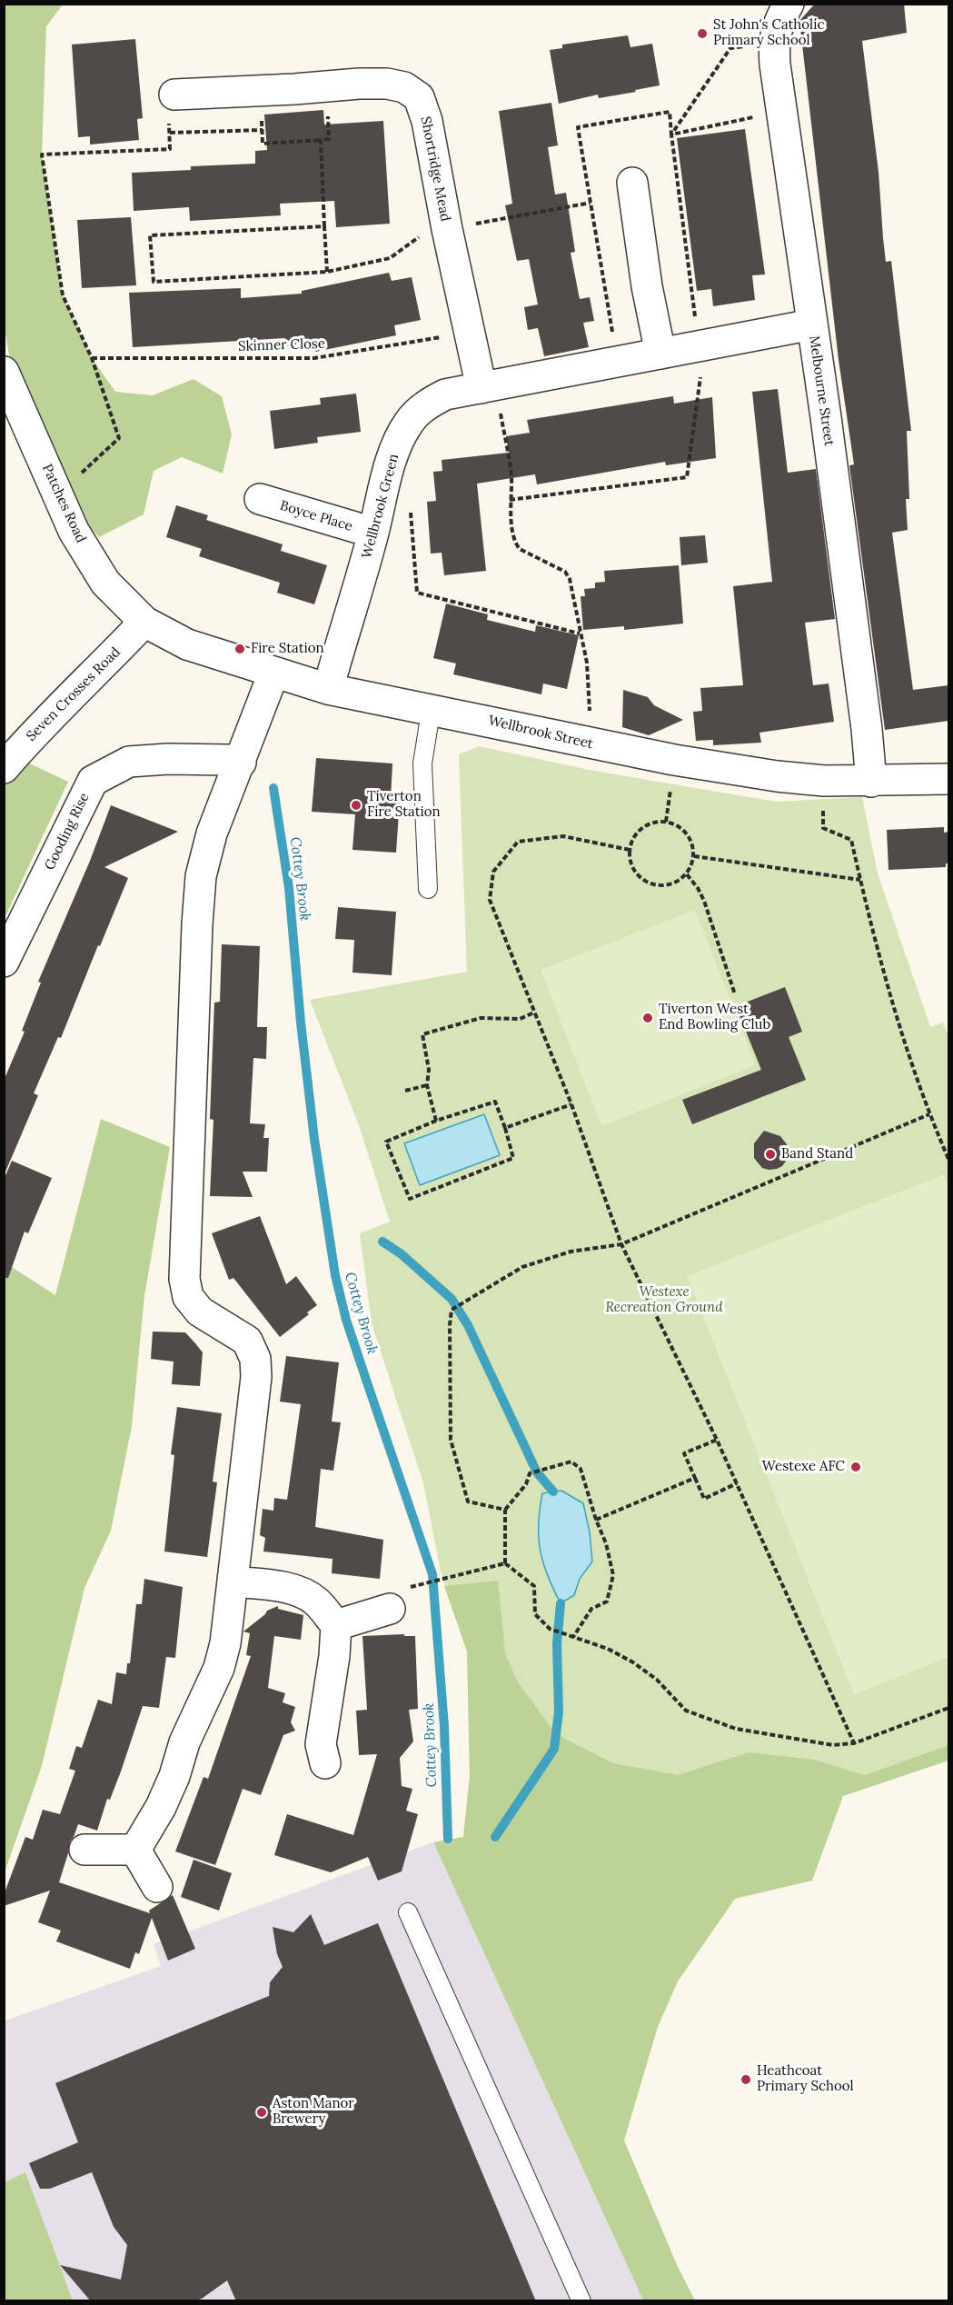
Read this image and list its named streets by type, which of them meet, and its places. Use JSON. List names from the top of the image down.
{
  "streets": {
    "street": [
      "Shortridge Mead",
      "Melbourne Street",
      "Patches Road",
      "Wellbrook Green",
      "Boyce Place",
      "Seven Crosses Road",
      "Wellbrook Street",
      "Gooding Rise"
    ],
    "path": ["Skinner Close"]
  },
  "crossings": [
    ["Shortridge Mead", "Skinner Close"],
    ["Shortridge Mead", "Wellbrook Green"],
    ["Melbourne Street", "Wellbrook Green"],
    ["Melbourne Street", "Wellbrook Street"],
    ["Patches Road", "Seven Crosses Road"],
    ["Patches Road", "Wellbrook Street"],
    ["Wellbrook Green", "Boyce Place"],
    ["Wellbrook Green", "Wellbrook Street"],
    ["Seven Crosses Road", "Wellbrook Street"]
  ],
  "water": ["Cottey Brook"],
  "parks": ["Westexe Recreation Ground"],
  "places": [
    "St John's Catholic Primary School",
    "Fire Station",
    "Tiverton Fire Station",
    "Tiverton West End Bowling Club",
    "Band Stand",
    "Westexe AFC",
    "Heathcoat Primary School",
    "Aston Manor Brewery"
  ]
}
